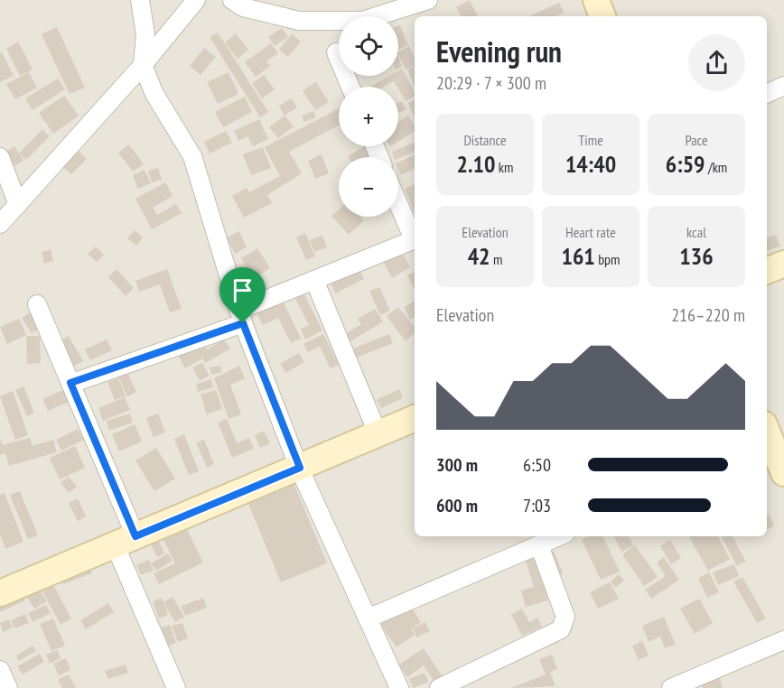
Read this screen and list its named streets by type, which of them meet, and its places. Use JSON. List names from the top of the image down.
{
  "page": {
    "map_buttons": ["+", "−"],
    "heading": ["Evening run", "20:29 · 7 × 300 m"],
    "stats": [
      ["Distance", "2.10 km"],
      ["Time", "14:40"],
      ["Pace", "6:59 /km"],
      ["Elevation", "42 m"],
      ["Heart rate", "161 bpm"],
      ["kcal", "136"]
    ],
    "chart": ["Elevation", "216–220 m"],
    "list": [
      {
        "name": "300 m",
        "note": "6:50"
      },
      {
        "name": "600 m",
        "note": "7:03"
      }
    ]
  }
}
